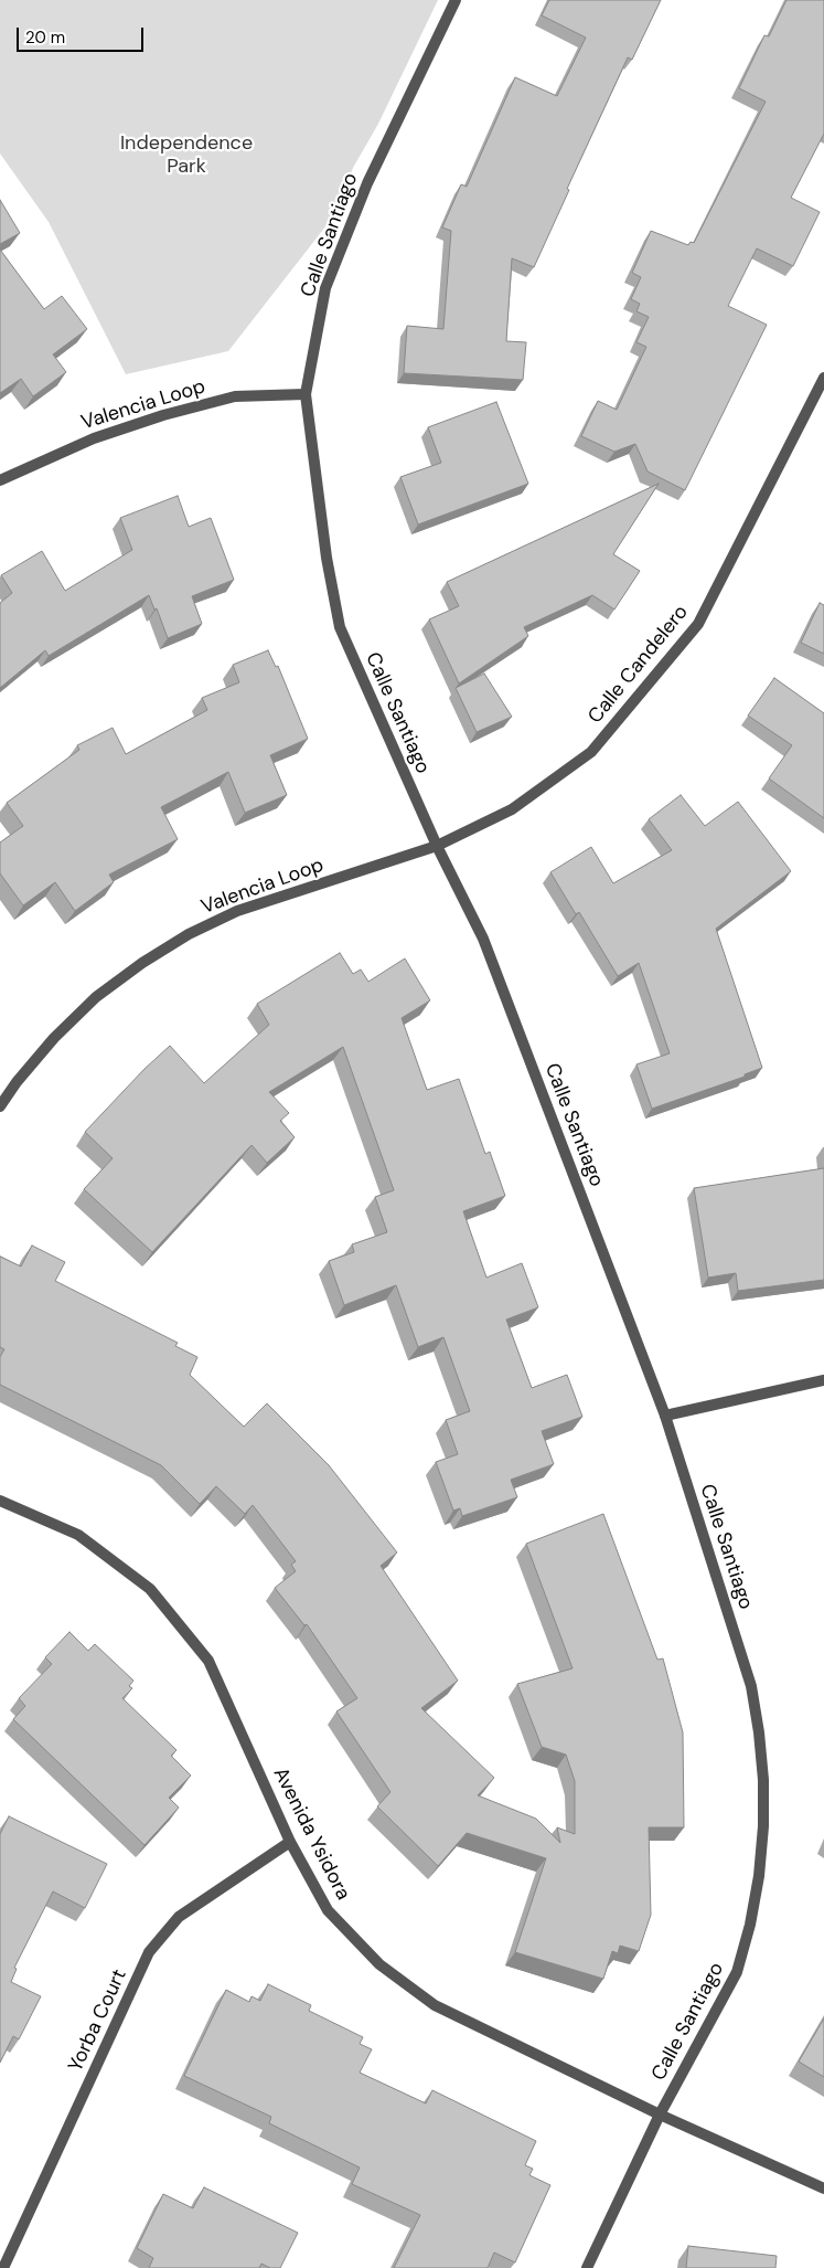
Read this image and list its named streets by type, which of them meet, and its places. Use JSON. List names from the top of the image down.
{
  "streets": {
    "street": [
      "Calle Santiago",
      "Valencia Loop",
      "Calle Candelero",
      "Avenida Ysidora",
      "Yorba Court"
    ]
  },
  "crossings": [
    ["Calle Santiago", "Valencia Loop"],
    ["Calle Santiago", "Calle Candelero"],
    ["Calle Santiago", "Avenida Ysidora"],
    ["Valencia Loop", "Calle Candelero"],
    ["Avenida Ysidora", "Yorba Court"]
  ],
  "parks": ["Independence Park"],
  "scale_bar": "20 m"
}
